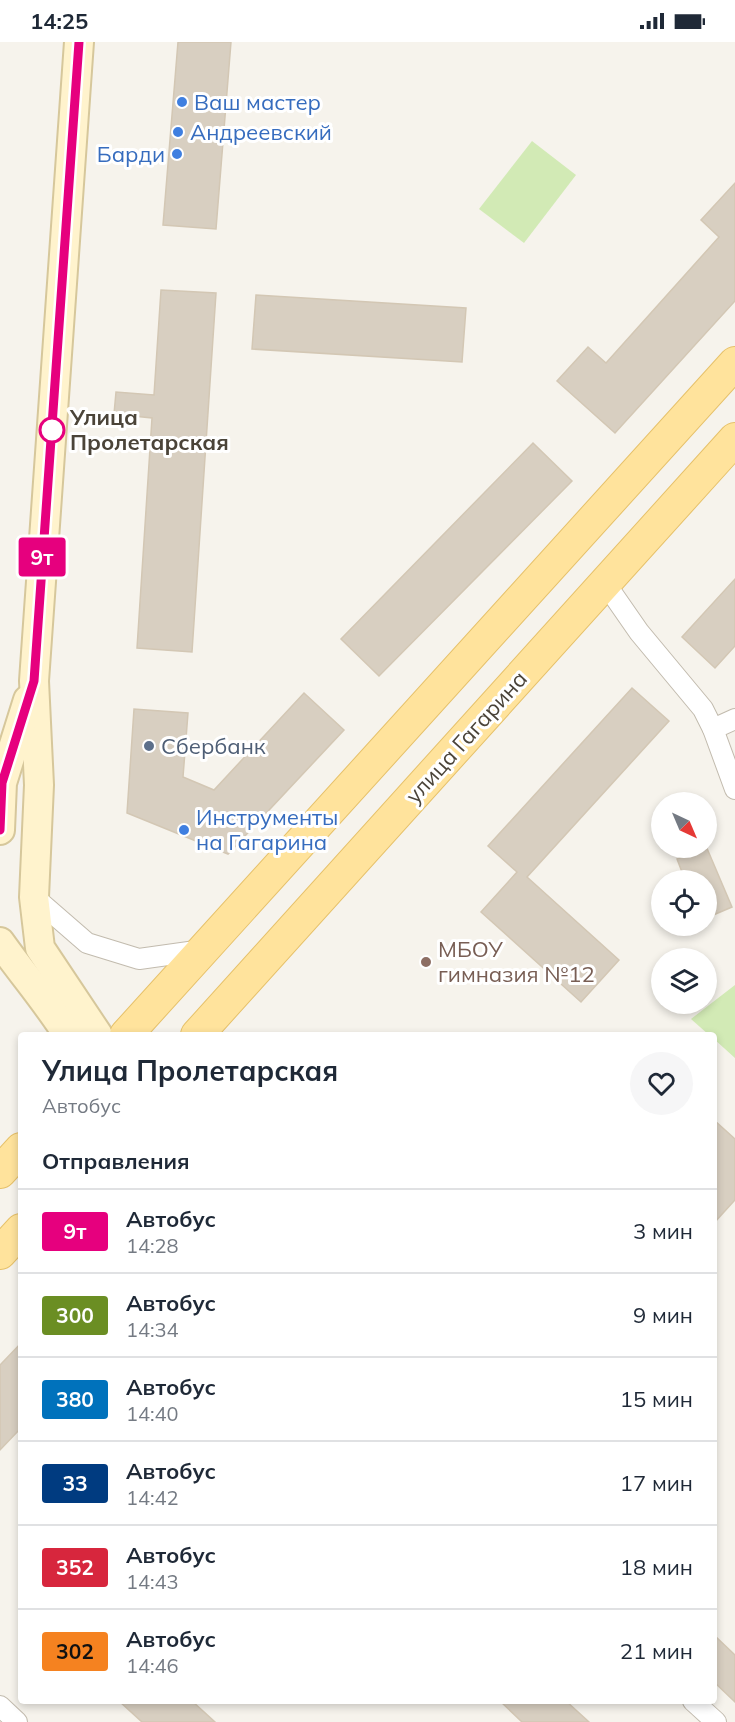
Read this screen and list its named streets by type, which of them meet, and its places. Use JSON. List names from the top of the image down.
{
  "streets": {
    "main road": ["улица Гагарина"]
  },
  "places": [
    "Ваш мастер",
    "Андреевский",
    "Барди",
    "Улица Пролетарская",
    "Сбербанк",
    "Инструменты на Гагарина",
    "МБОУ гимназия №12"
  ],
  "lines": ["bus line 9т"],
  "north": "bottom right",
  "page": {
    "status": "14:25",
    "on_map": "9т",
    "heading": [
      ["Улица Пролетарская", "Автобус"],
      "Отправления"
    ],
    "list": [
      {
        "mark": "9т",
        "name": "Автобус",
        "note": "14:28",
        "value": "3 мин"
      },
      {
        "mark": "300",
        "name": "Автобус",
        "note": "14:34",
        "value": "9 мин"
      },
      {
        "mark": "380",
        "name": "Автобус",
        "note": "14:40",
        "value": "15 мин"
      },
      {
        "mark": "33",
        "name": "Автобус",
        "note": "14:42",
        "value": "17 мин"
      },
      {
        "mark": "352",
        "name": "Автобус",
        "note": "14:43",
        "value": "18 мин"
      },
      {
        "mark": "302",
        "name": "Автобус",
        "note": "14:46",
        "value": "21 мин"
      }
    ]
  }
}
